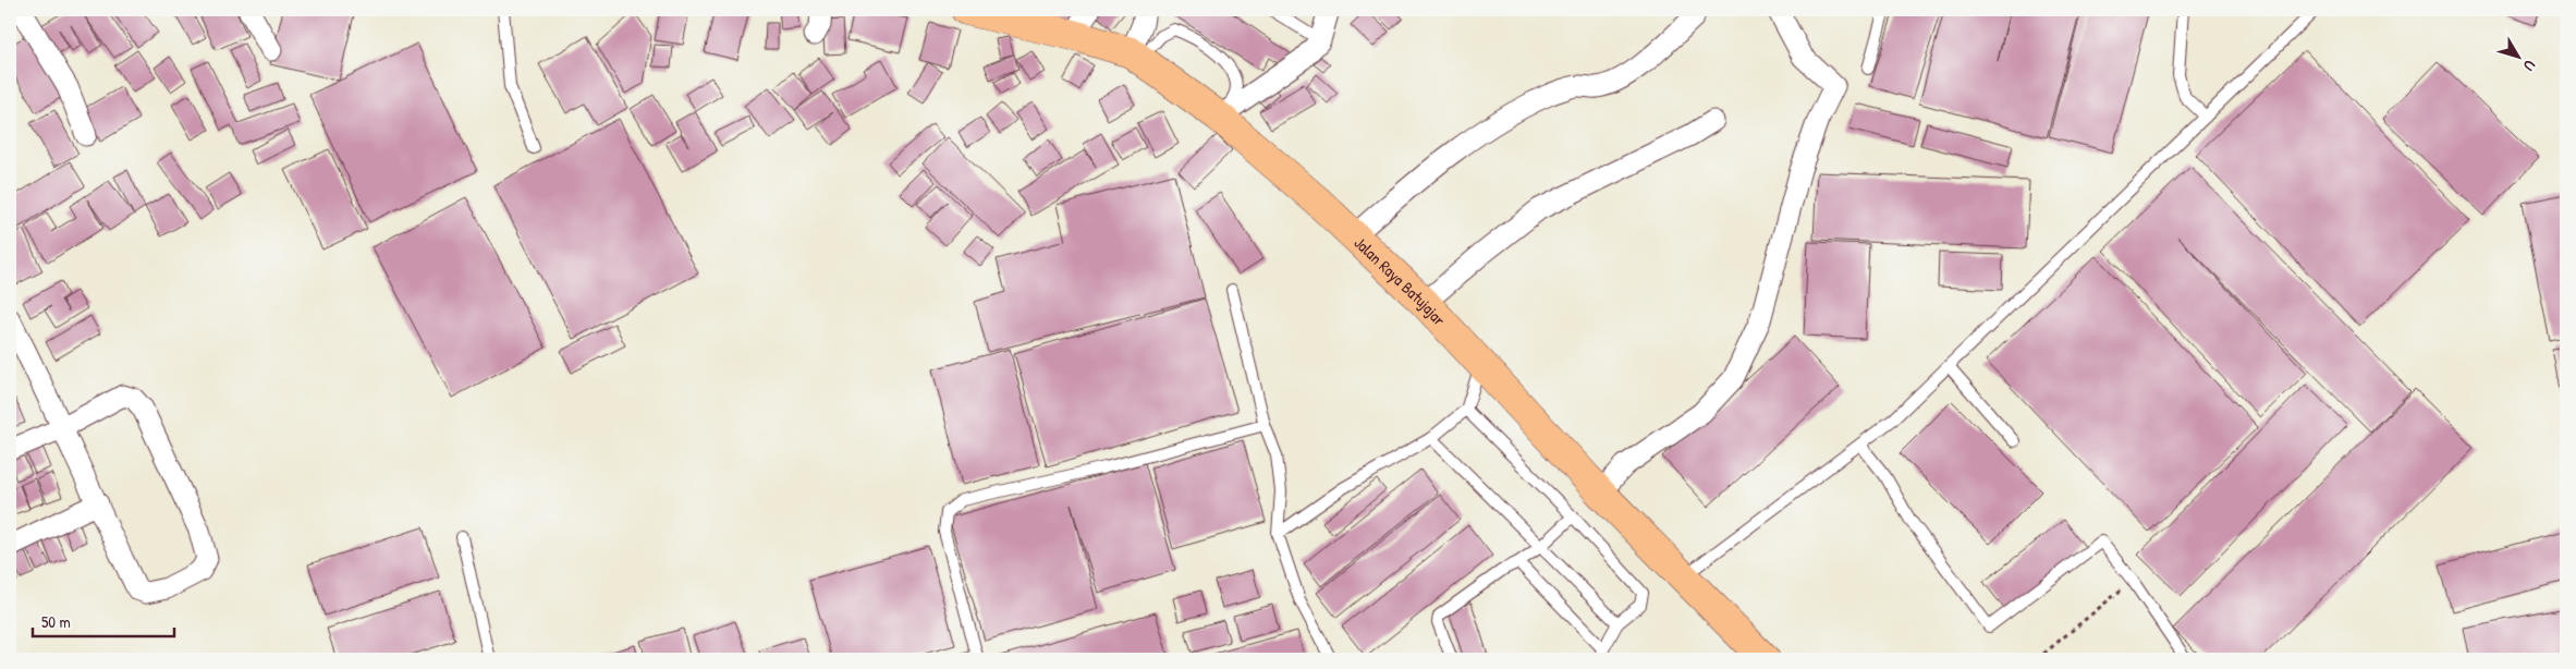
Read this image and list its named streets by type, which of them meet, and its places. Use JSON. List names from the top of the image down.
{
  "streets": {
    "highway": ["Jalan Raya Batujajar"]
  },
  "scale_bar": "50 m",
  "north": "bottom right"
}
